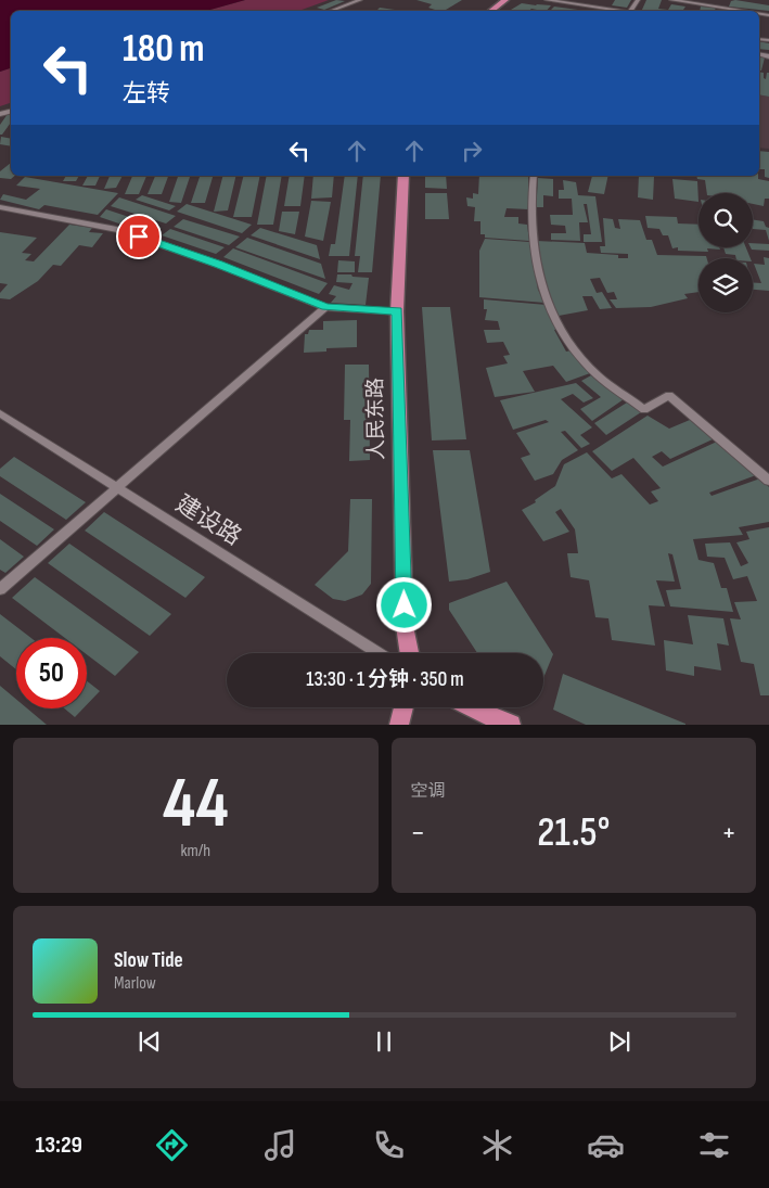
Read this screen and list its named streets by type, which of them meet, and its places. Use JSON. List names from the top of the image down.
{
  "streets": {
    "main road": ["人民东路"],
    "street": ["建设路"]
  },
  "page": {
    "turn": ["180 m", "左转"],
    "limit": "50",
    "trip": "13:30 · 1 分钟 · 350 m",
    "tile": [
      ["44", "km/h"],
      "空调"
    ],
    "heat": ["−", "21.5°", "+"],
    "song": ["Slow Tide", "Marlow"],
    "tabs": "13:29"
  }
}
